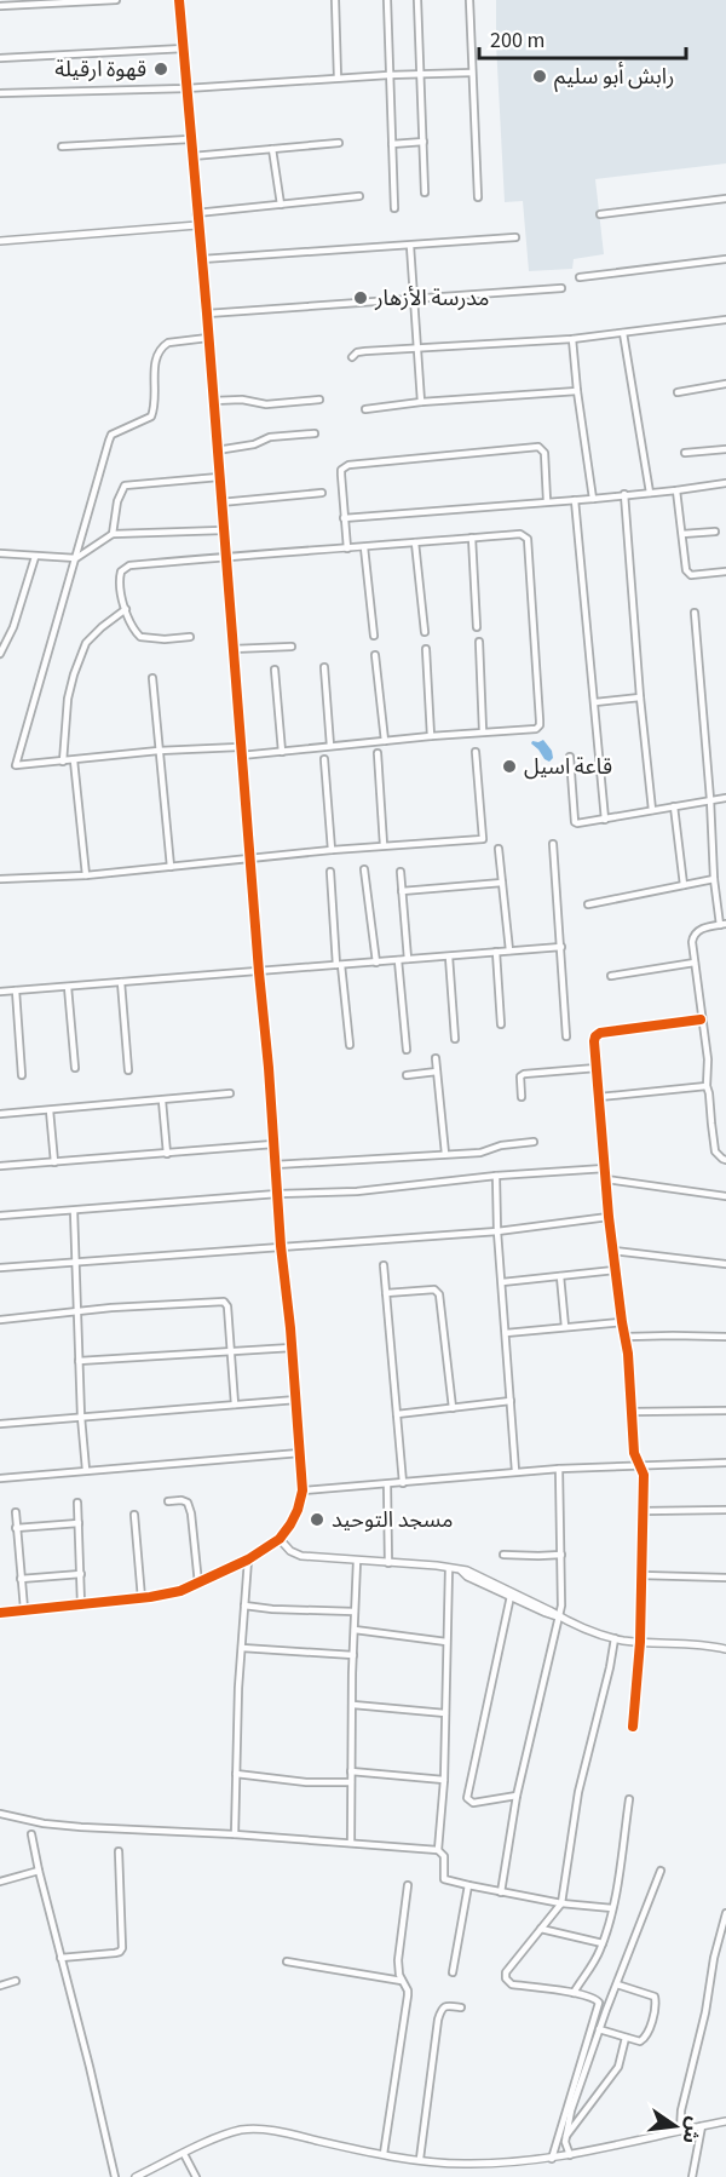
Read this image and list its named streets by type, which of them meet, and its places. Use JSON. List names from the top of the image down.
{
  "places": [
    "قهوة ارقيلة",
    "رابش أبو سليم",
    "مدرسة الأزهار",
    "قاعة اسيل",
    "مسجد التوحيد"
  ],
  "scale_bar": "200 m",
  "north": "right"
}
